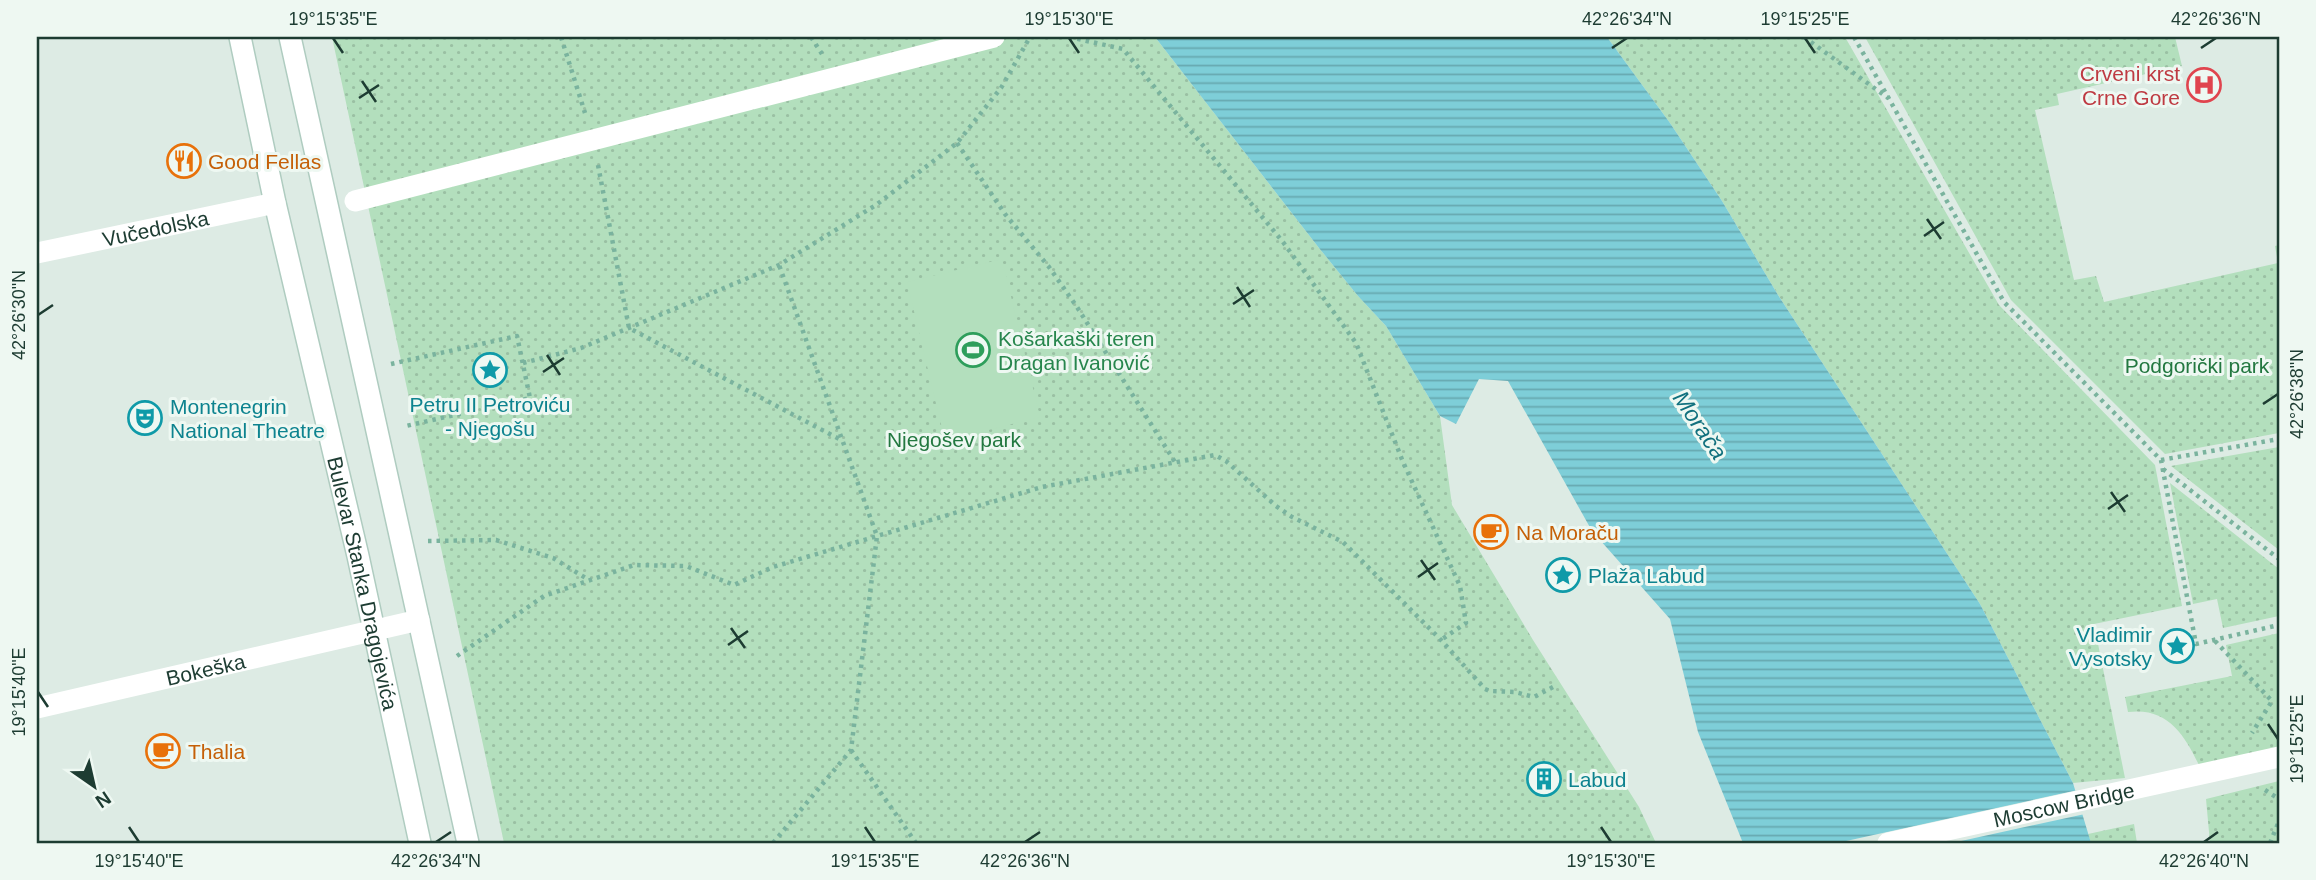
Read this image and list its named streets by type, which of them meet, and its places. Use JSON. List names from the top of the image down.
{
  "streets": {
    "street": [
      "Vučedolska",
      "Bulevar Stanka Dragojevića",
      "Bokeška",
      "Moscow Bridge"
    ]
  },
  "crossings": [
    ["Vučedolska", "Bulevar Stanka Dragojevića"],
    ["Bulevar Stanka Dragojevića", "Bokeška"]
  ],
  "water": ["Morača"],
  "parks": ["Podgorički park", "Njegošev park"],
  "places": {
    "hospital": ["Crveni krst Crne Gore"],
    "restaurant": ["Good Fellas"],
    "sports": ["Košarkaški teren Dragan Ivanović"],
    "place": ["Petru II Petroviću - Njegošu", "Plaža Labud", "Vladimir Vysotsky"],
    "theatre": ["Montenegrin National Theatre"],
    "cafe": ["Na Moraču", "Thalia"],
    "building": ["Labud"]
  },
  "north": "bottom right",
  "coordinates": [
    "19°15'35\"E",
    "19°15'30\"E",
    "42°26'34\"N",
    "19°15'25\"E",
    "42°26'36\"N",
    "42°26'30\"N",
    "42°26'38\"N",
    "19°15'40\"E",
    "42°26'40\"N"
  ]
}
